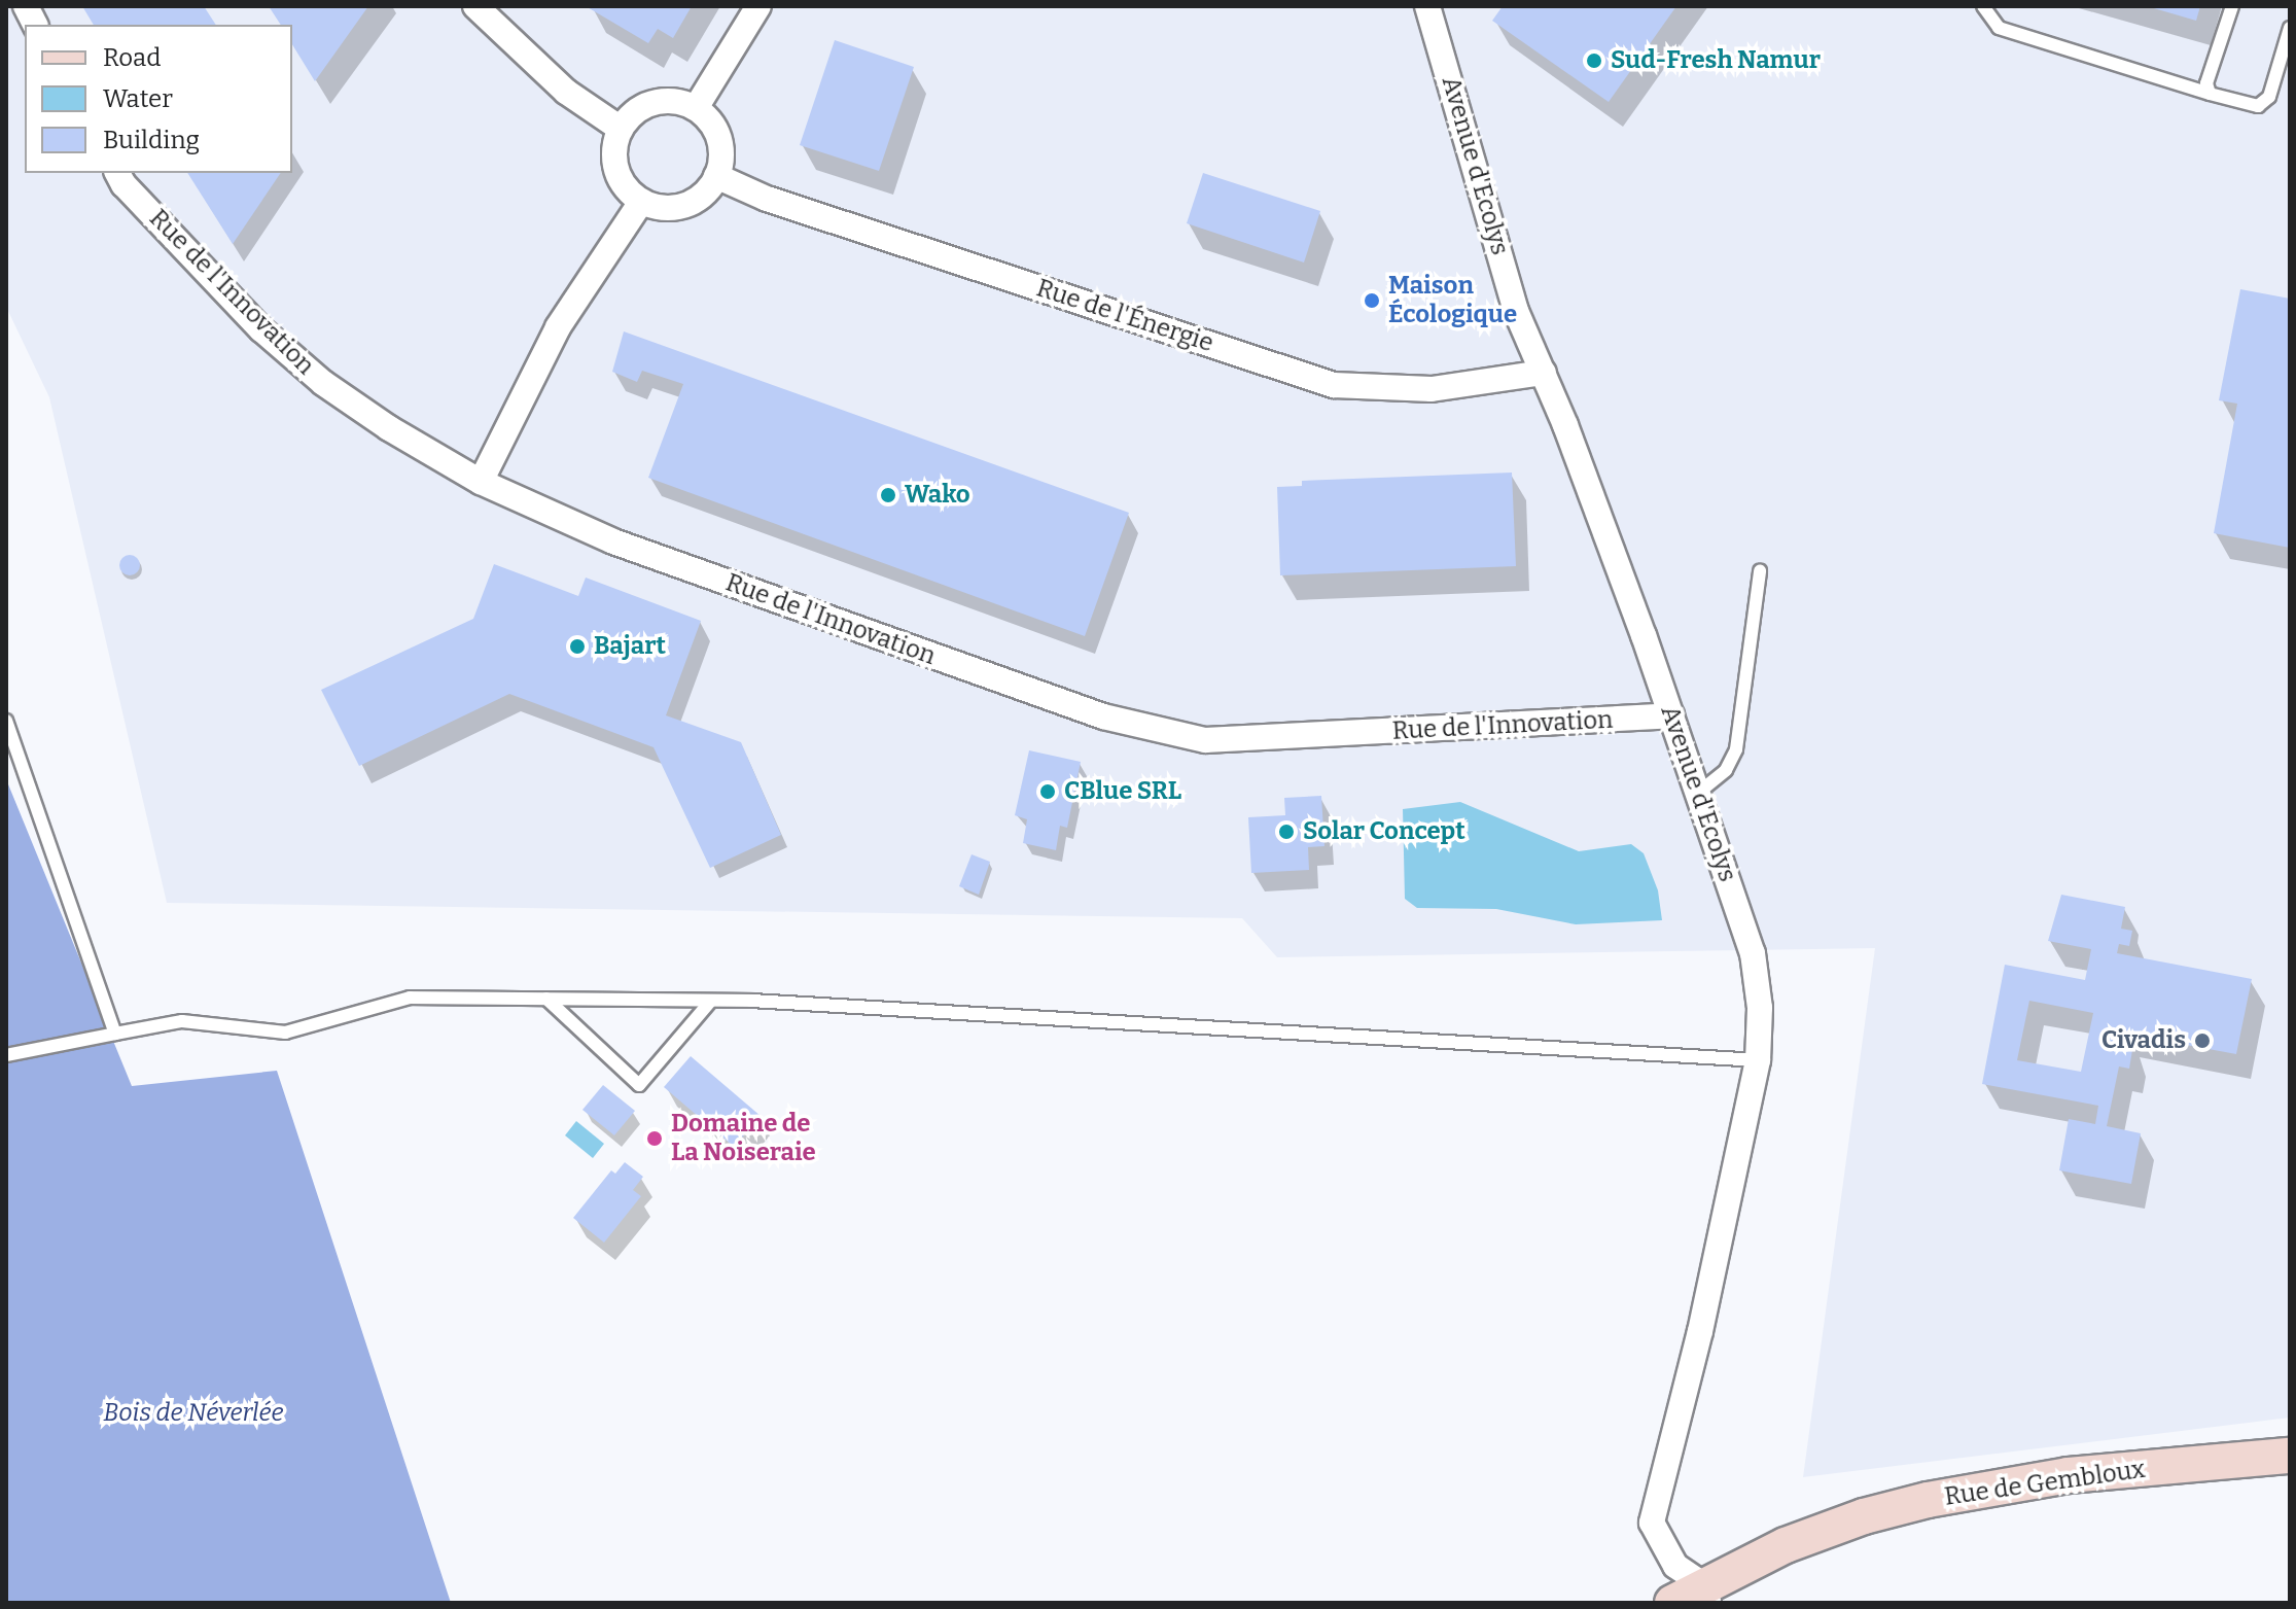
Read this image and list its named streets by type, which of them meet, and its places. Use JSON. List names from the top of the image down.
{
  "streets": {
    "main road": ["Rue de Gembloux"],
    "street": ["Avenue d'Ecolys", "Rue de l'Innovation", "Rue de l'Énergie"]
  },
  "crossings": [
    ["Avenue d'Ecolys", "Rue de l'Innovation"],
    ["Avenue d'Ecolys", "Rue de l'Énergie"],
    ["Avenue d'Ecolys", "Rue de Gembloux"]
  ],
  "parks": ["Bois de Néverlée"],
  "places": [
    "Sud-Fresh Namur",
    "Maison Écologique",
    "Wako",
    "Bajart",
    "CBlue SRL",
    "Solar Concept",
    "Civadis",
    "Domaine de La Noiseraie"
  ],
  "legend": ["Road", "Water", "Building"]
}
